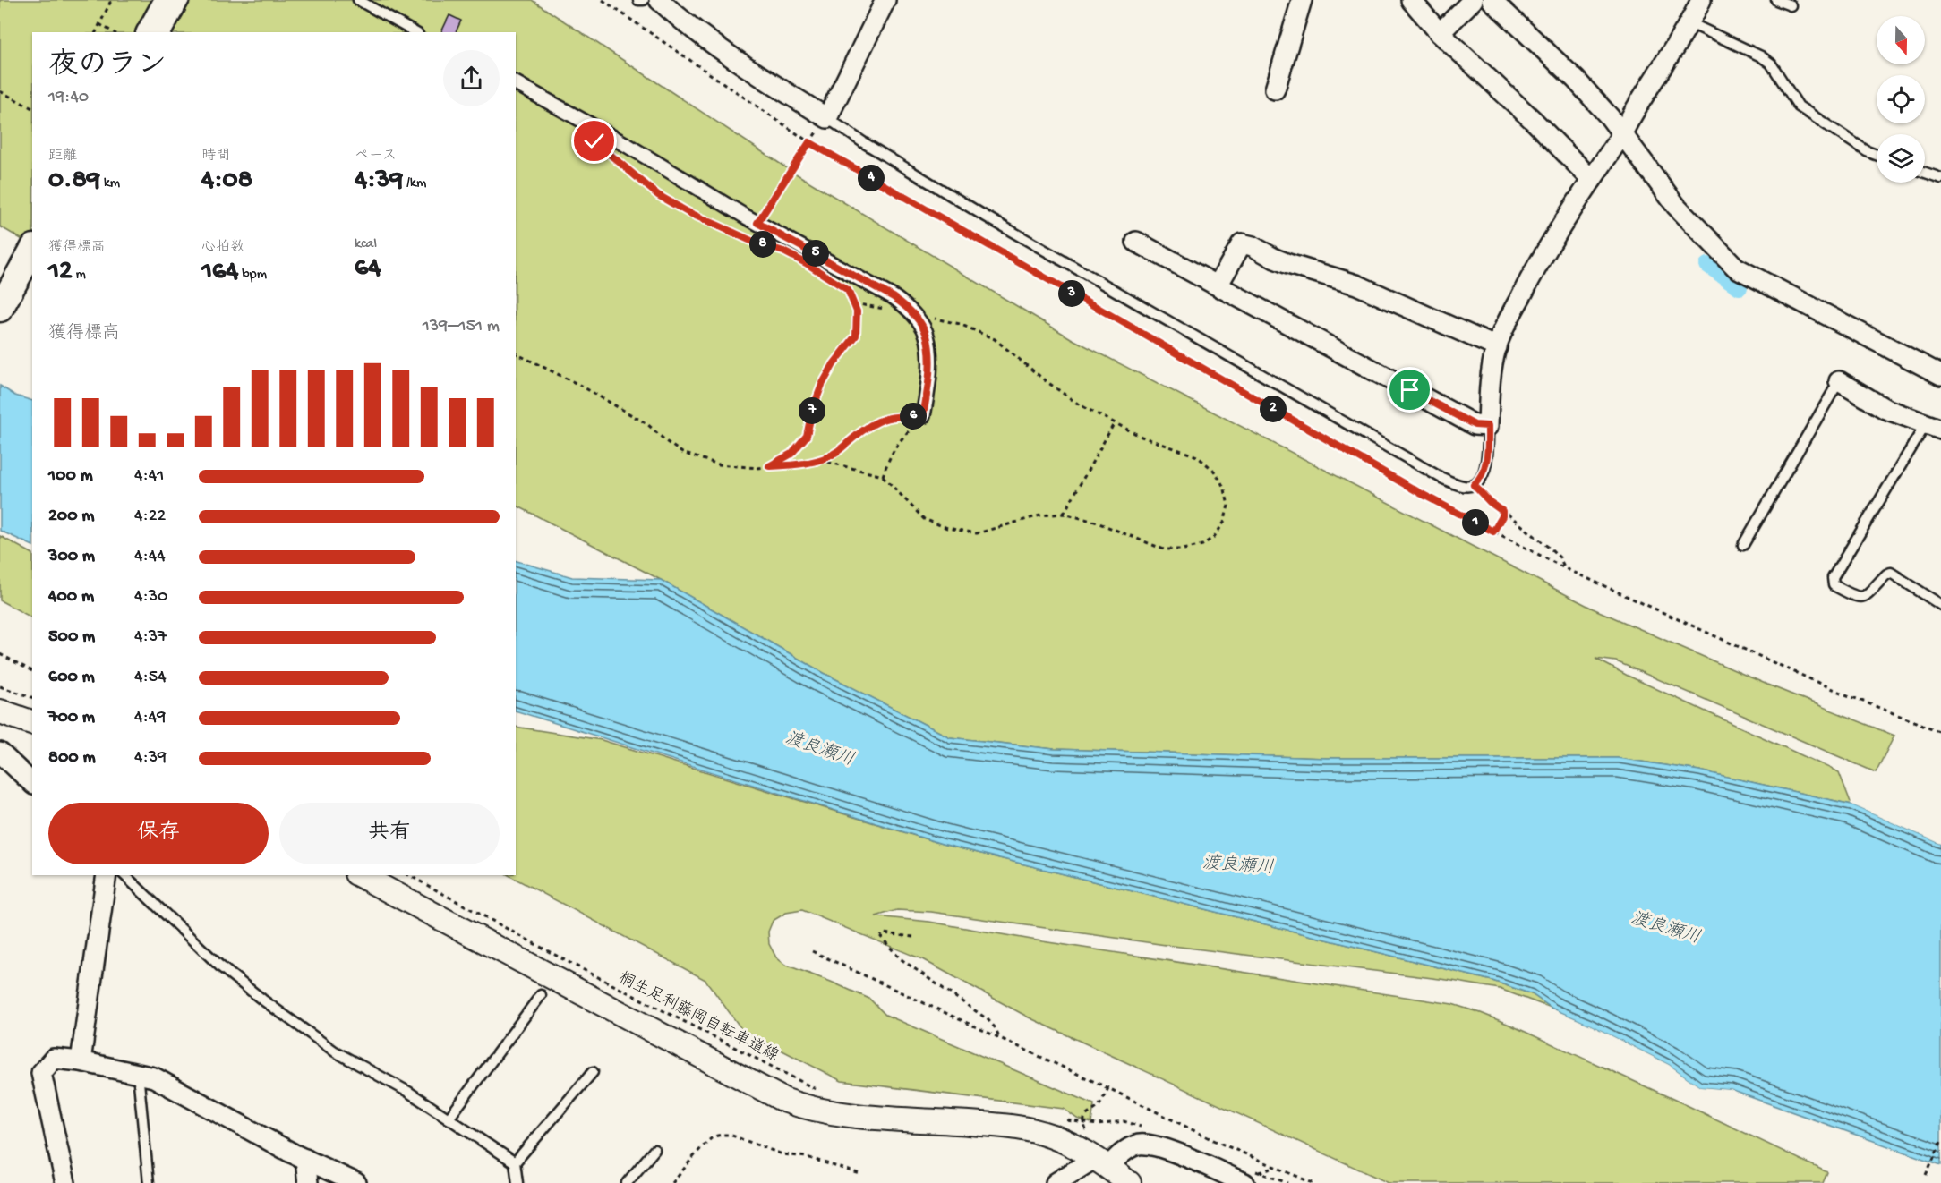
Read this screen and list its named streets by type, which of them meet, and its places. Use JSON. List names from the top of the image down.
{
  "streets": {
    "path": ["桐生足利藤岡自転車道線"]
  },
  "water": ["渡良瀬川"],
  "north": "bottom",
  "page": {
    "heading": ["夜のラン", "19:40"],
    "stats": [
      ["距離", "0.89 km"],
      ["時間", "4:08"],
      ["ペース", "4:39 /km"],
      ["獲得標高", "12 m"],
      ["心拍数", "164 bpm"],
      ["kcal", "64"]
    ],
    "pins": [
      "4",
      "8",
      "5",
      "3",
      "2",
      "7",
      "6",
      "1"
    ],
    "chart": ["獲得標高", "139–151 m"],
    "list": [
      {
        "name": "100 m",
        "note": "4:41"
      },
      {
        "name": "200 m",
        "note": "4:22"
      },
      {
        "name": "300 m",
        "note": "4:44"
      },
      {
        "name": "400 m",
        "note": "4:30"
      },
      {
        "name": "500 m",
        "note": "4:37"
      },
      {
        "name": "600 m",
        "note": "4:54"
      },
      {
        "name": "700 m",
        "note": "4:49"
      },
      {
        "name": "800 m",
        "note": "4:39"
      }
    ],
    "buttons": ["保存", "共有"]
  }
}
